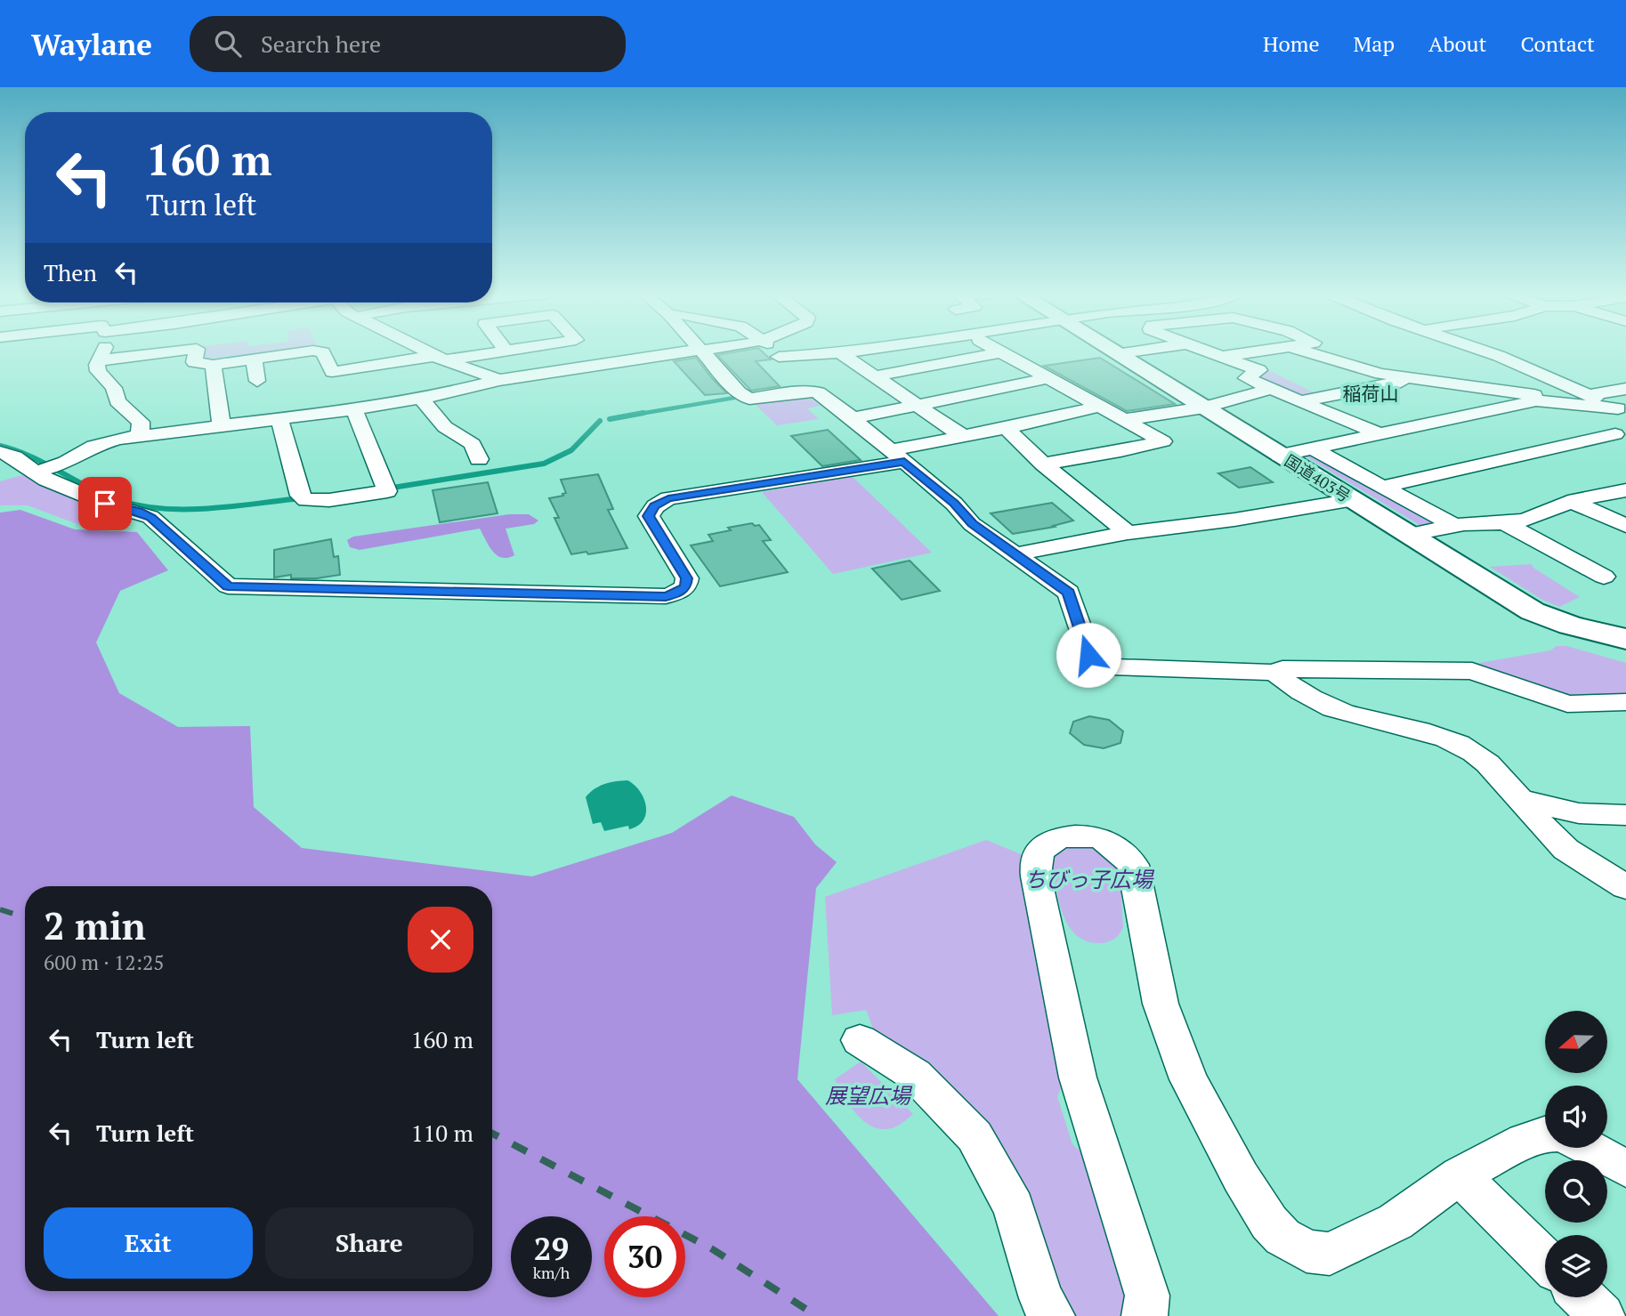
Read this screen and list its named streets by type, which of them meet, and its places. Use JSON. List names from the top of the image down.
{
  "streets": {
    "highway": ["国道403号"]
  },
  "districts": ["稲荷山"],
  "parks": ["ちびっ子広場", "展望広場"],
  "north": "left",
  "page": {
    "header": "Waylane",
    "search": "Search here",
    "nav": [
      "Home",
      "Map",
      "About",
      "Contact"
    ],
    "turn": ["160 m", "Turn left"],
    "then": "Then",
    "heading": ["2 min", "600 m · 12:25"],
    "list": [
      {
        "name": "Turn left",
        "value": "160 m"
      },
      {
        "name": "Turn left",
        "value": "110 m"
      }
    ],
    "buttons": ["Exit", "Share"],
    "speed": "29 km/h",
    "limit": "30"
  }
}
